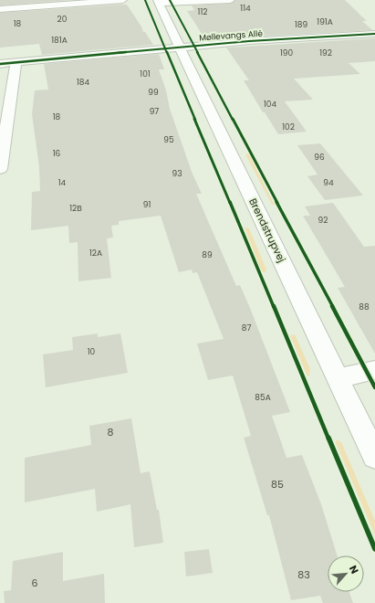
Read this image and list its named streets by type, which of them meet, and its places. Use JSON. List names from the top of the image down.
{
  "streets": {
    "street": ["Møllevangs Allé", "Brendstrupvej"]
  },
  "crossings": [
    ["Møllevangs Allé", "Brendstrupvej"]
  ],
  "house_numbers": [
    "114",
    "112",
    "20",
    "191A",
    "18",
    "189",
    "181A",
    "190",
    "192",
    "101",
    "184",
    "99",
    "104",
    "97",
    "18",
    "102",
    "95",
    "16",
    "96",
    "93",
    "14",
    "94",
    "91",
    "12B",
    "92",
    "12A",
    "89",
    "88",
    "87",
    "10",
    "85A",
    "8",
    "85",
    "83",
    "6"
  ],
  "north": "top right"
}
